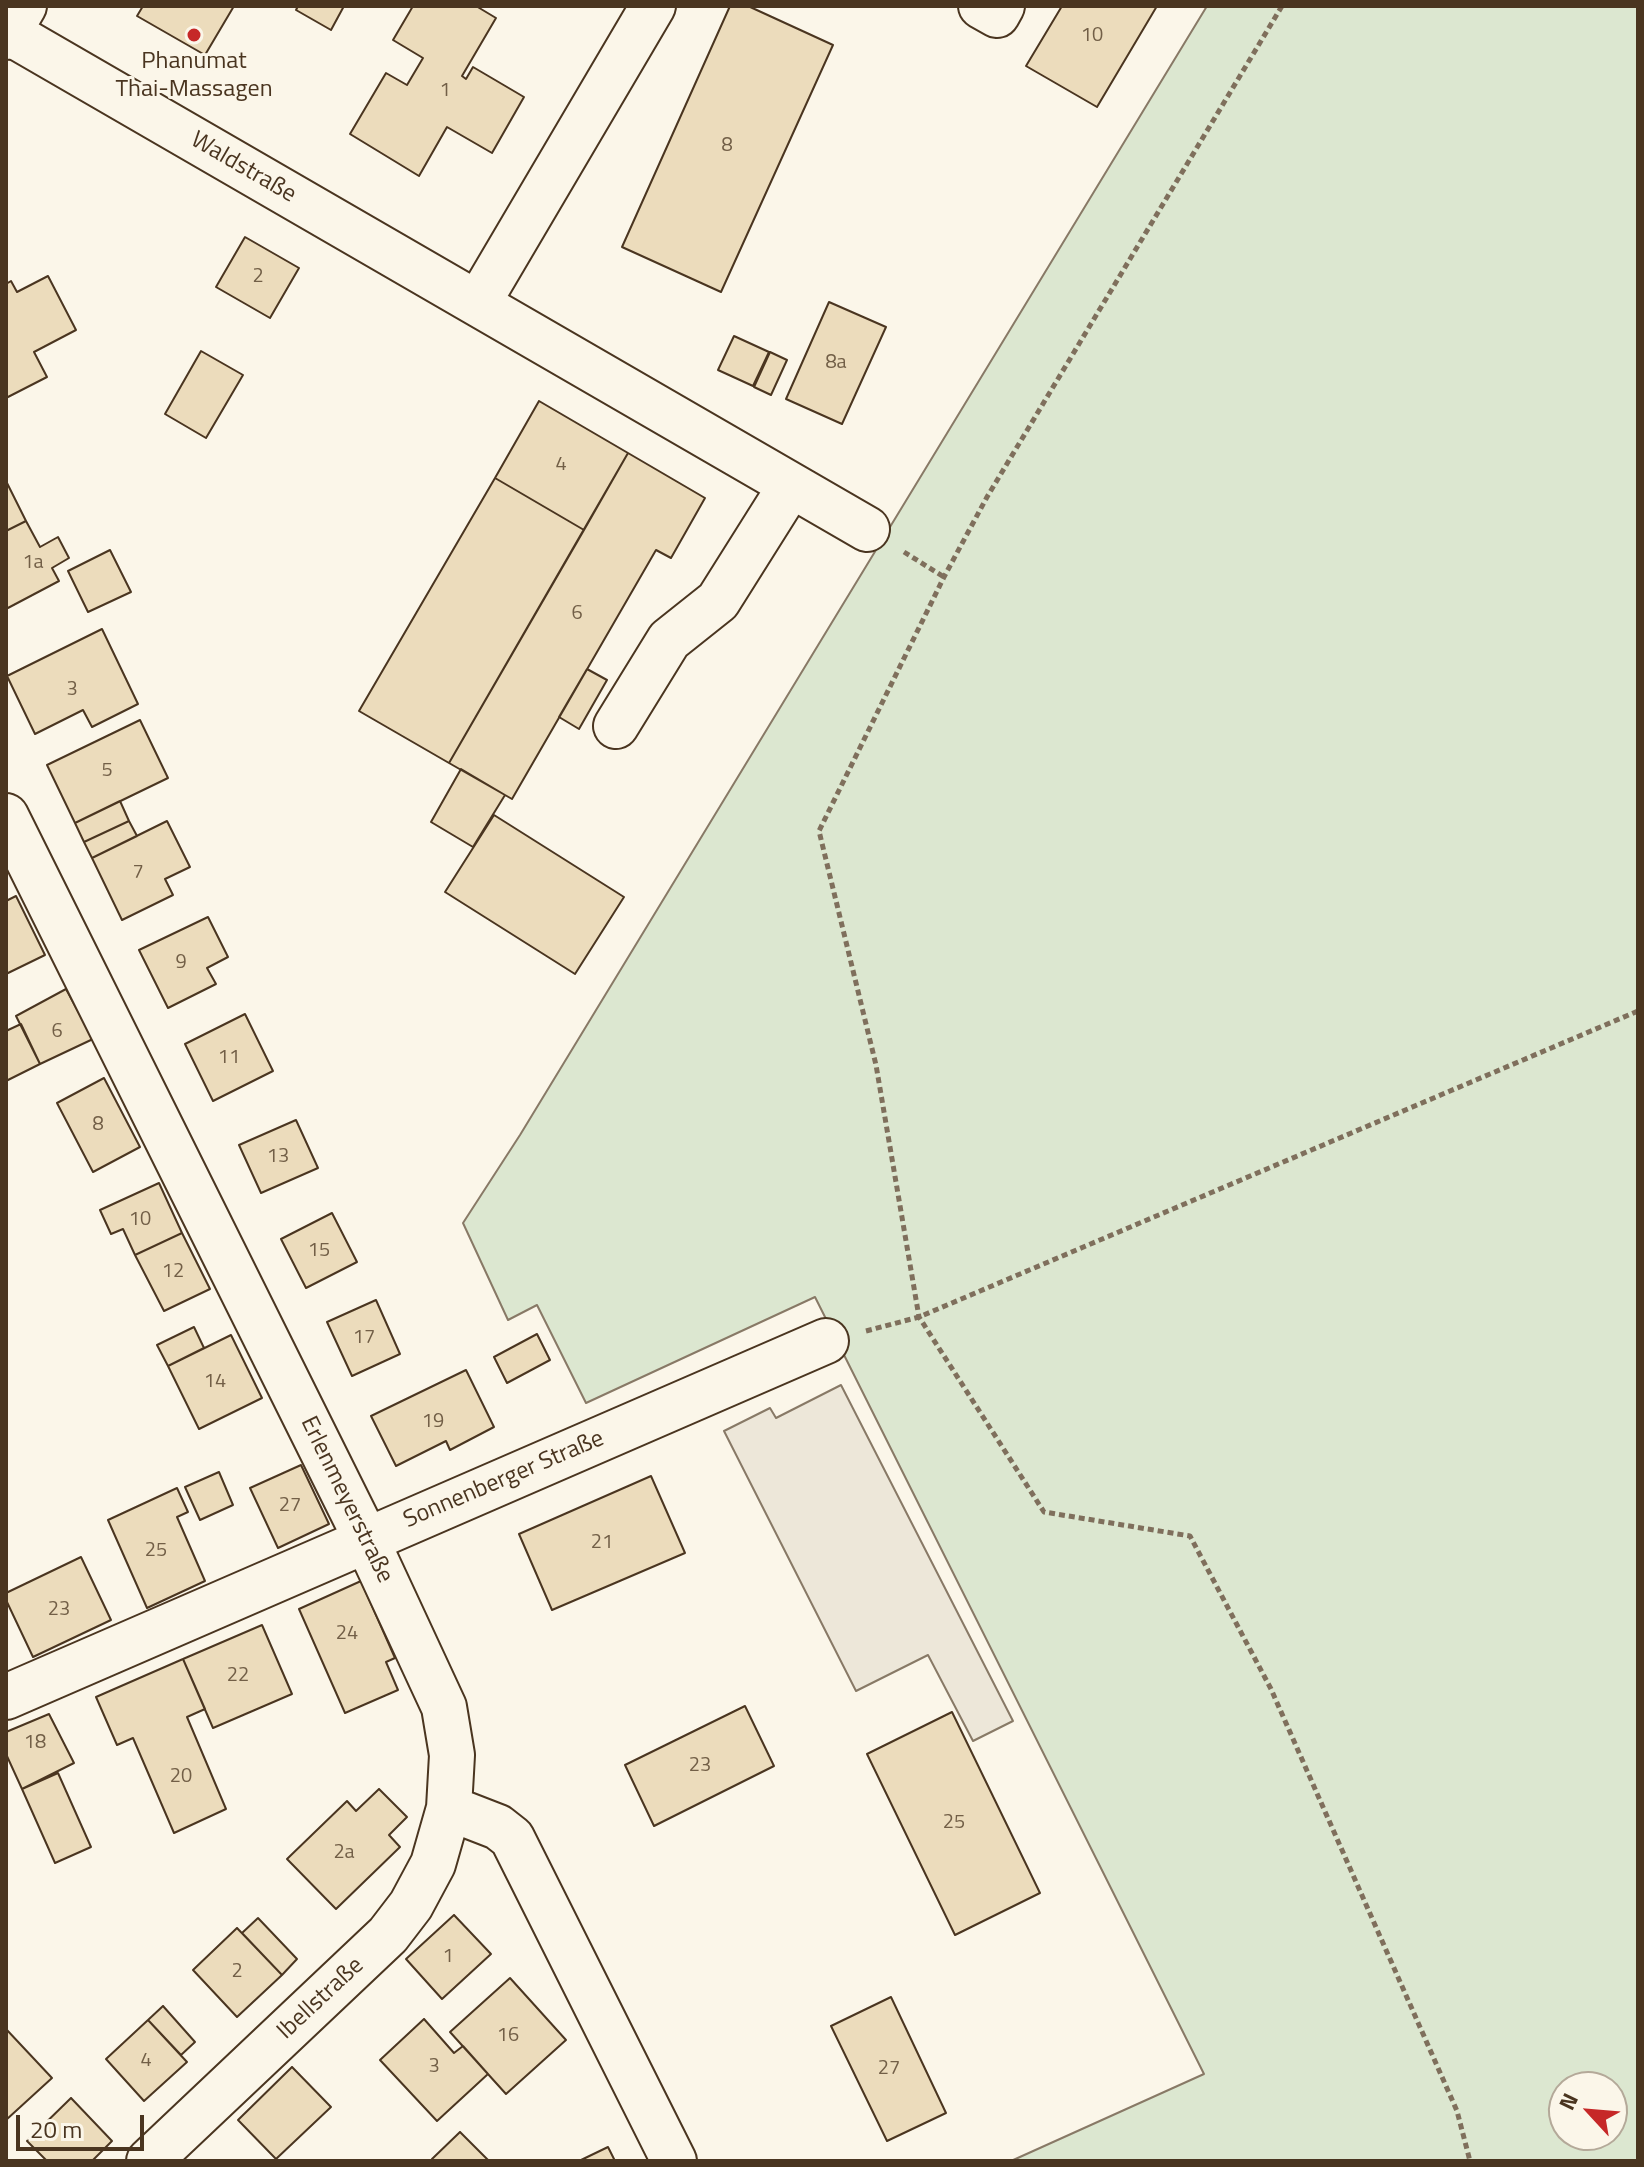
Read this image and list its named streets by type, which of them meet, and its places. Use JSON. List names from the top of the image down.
{
  "streets": {
    "street": [
      "Waldstraße",
      "Sonnenberger Straße",
      "Erlenmeyerstraße",
      "Ibellstraße"
    ]
  },
  "crossings": [
    ["Sonnenberger Straße", "Erlenmeyerstraße"],
    ["Erlenmeyerstraße", "Ibellstraße"]
  ],
  "places": ["Phanumat Thai-Massagen"],
  "house_numbers": [
    "10",
    "1",
    "8",
    "2",
    "8a",
    "4",
    "1a",
    "6",
    "3",
    "5",
    "7",
    "9",
    "6",
    "11",
    "8",
    "13",
    "10",
    "15",
    "12",
    "17",
    "14",
    "19",
    "27",
    "21",
    "25",
    "23",
    "24",
    "22",
    "18",
    "23",
    "20",
    "25",
    "2a",
    "1",
    "2",
    "16",
    "4",
    "3",
    "27"
  ],
  "scale_bar": "20 m",
  "north": "top left"
}
